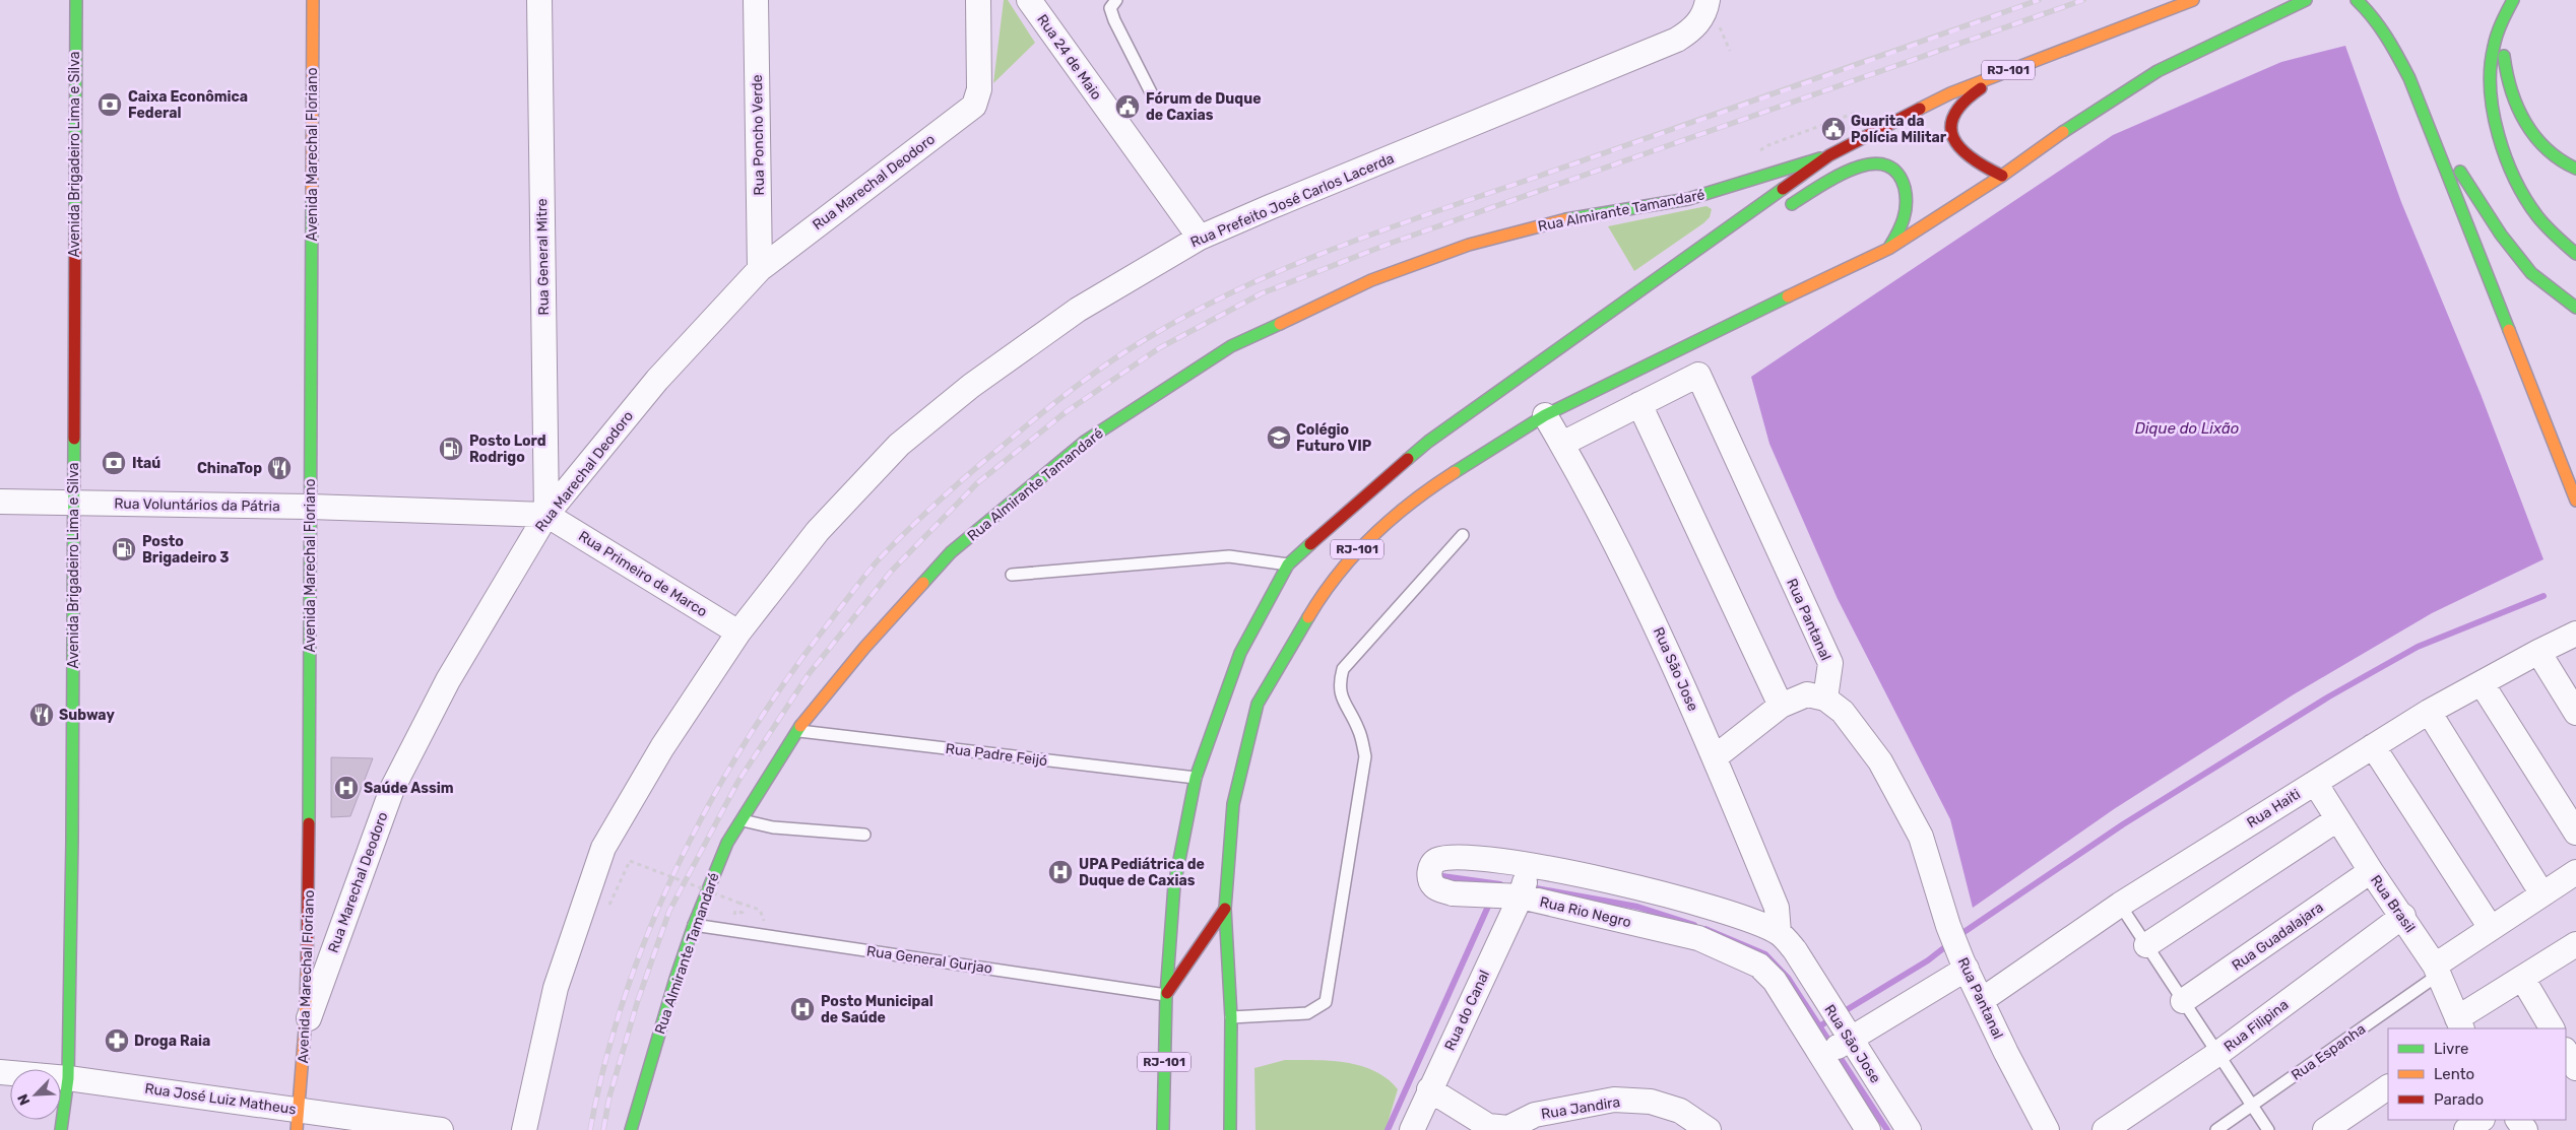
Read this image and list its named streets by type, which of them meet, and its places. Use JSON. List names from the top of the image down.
{
  "streets": {
    "main road": [
      "RJ-101",
      "Avenida Brigadeiro Lima e Silva",
      "Avenida Marechal Floriano",
      "Rua Almirante Tamandaré"
    ],
    "street": [
      "Rua 24 de Maio",
      "Rua Poncho Verde",
      "Rua Marechal Deodoro",
      "Rua Prefeito José Carlos Lacerda",
      "Rua General Mitre",
      "Rua Voluntários da Pátria",
      "Rua Primeiro de Marco",
      "Rua Pantanal",
      "Rua Sāo Jose",
      "Rua Haiti",
      "Rua Brasil",
      "Rua Rio Negro",
      "Rua Guadalajara",
      "Rua do Canal",
      "Rua Filipina",
      "Rua José Luiz Matheus",
      "Rua Jandira"
    ],
    "lane": ["Rua Padre Feijó", "Rua General Gurjao", "Rua Espanha"]
  },
  "crossings": [
    ["Rua 24 de Maio", "Rua Prefeito José Carlos Lacerda"],
    ["RJ-101", "Rua Almirante Tamandaré"],
    ["RJ-101", "Rua Sāo Jose"],
    ["RJ-101", "Rua Padre Feijó"],
    ["RJ-101", "Rua General Gurjao"],
    ["Rua Poncho Verde", "Rua Marechal Deodoro"],
    ["Avenida Brigadeiro Lima e Silva", "Rua Voluntários da Pátria"],
    ["Avenida Brigadeiro Lima e Silva", "Rua José Luiz Matheus"],
    ["Avenida Marechal Floriano", "Rua Marechal Deodoro"],
    ["Avenida Marechal Floriano", "Rua Voluntários da Pátria"],
    ["Avenida Marechal Floriano", "Rua José Luiz Matheus"],
    ["Rua Marechal Deodoro", "Rua General Mitre"],
    ["Rua Marechal Deodoro", "Rua Voluntários da Pátria"],
    ["Rua Marechal Deodoro", "Rua Primeiro de Marco"],
    ["Rua Prefeito José Carlos Lacerda", "Rua Primeiro de Marco"],
    ["Rua Almirante Tamandaré", "Rua Padre Feijó"],
    ["Rua Almirante Tamandaré", "Rua General Gurjao"],
    ["Rua General Mitre", "Rua Voluntários da Pátria"],
    ["Rua General Mitre", "Rua Primeiro de Marco"],
    ["Rua Voluntários da Pátria", "Rua Primeiro de Marco"],
    ["Rua Pantanal", "Rua Sāo Jose"],
    ["Rua Pantanal", "Rua Haiti"],
    ["Rua Sāo Jose", "Rua Rio Negro"],
    ["Rua Sāo Jose", "Rua do Canal"],
    ["Rua Haiti", "Rua Brasil"],
    ["Rua Brasil", "Rua Guadalajara"],
    ["Rua Brasil", "Rua Filipina"],
    ["Rua Brasil", "Rua Espanha"],
    ["Rua Rio Negro", "Rua do Canal"],
    ["Rua do Canal", "Rua Jandira"]
  ],
  "water": ["Dique do Lixão"],
  "places": {
    "bank": ["Caixa Econômica Federal", "Itaú"],
    "public building": ["Fórum de Duque de Caxias", "Guarita da Polícia Militar"],
    "school or university": ["Colégio Futuro VIP"],
    "fuel station": ["Posto Lord Rodrigo", "Posto Brigadeiro 3"],
    "restaurant": ["ChinaTop", "Subway"],
    "hospital": ["Saúde Assim", "UPA Pediátrica de Duque de Caxias", "Posto Municipal de Saúde"],
    "pharmacy": ["Droga Raia"]
  },
  "legend": ["Livre", "Lento", "Parado"],
  "north": "bottom left"
}
